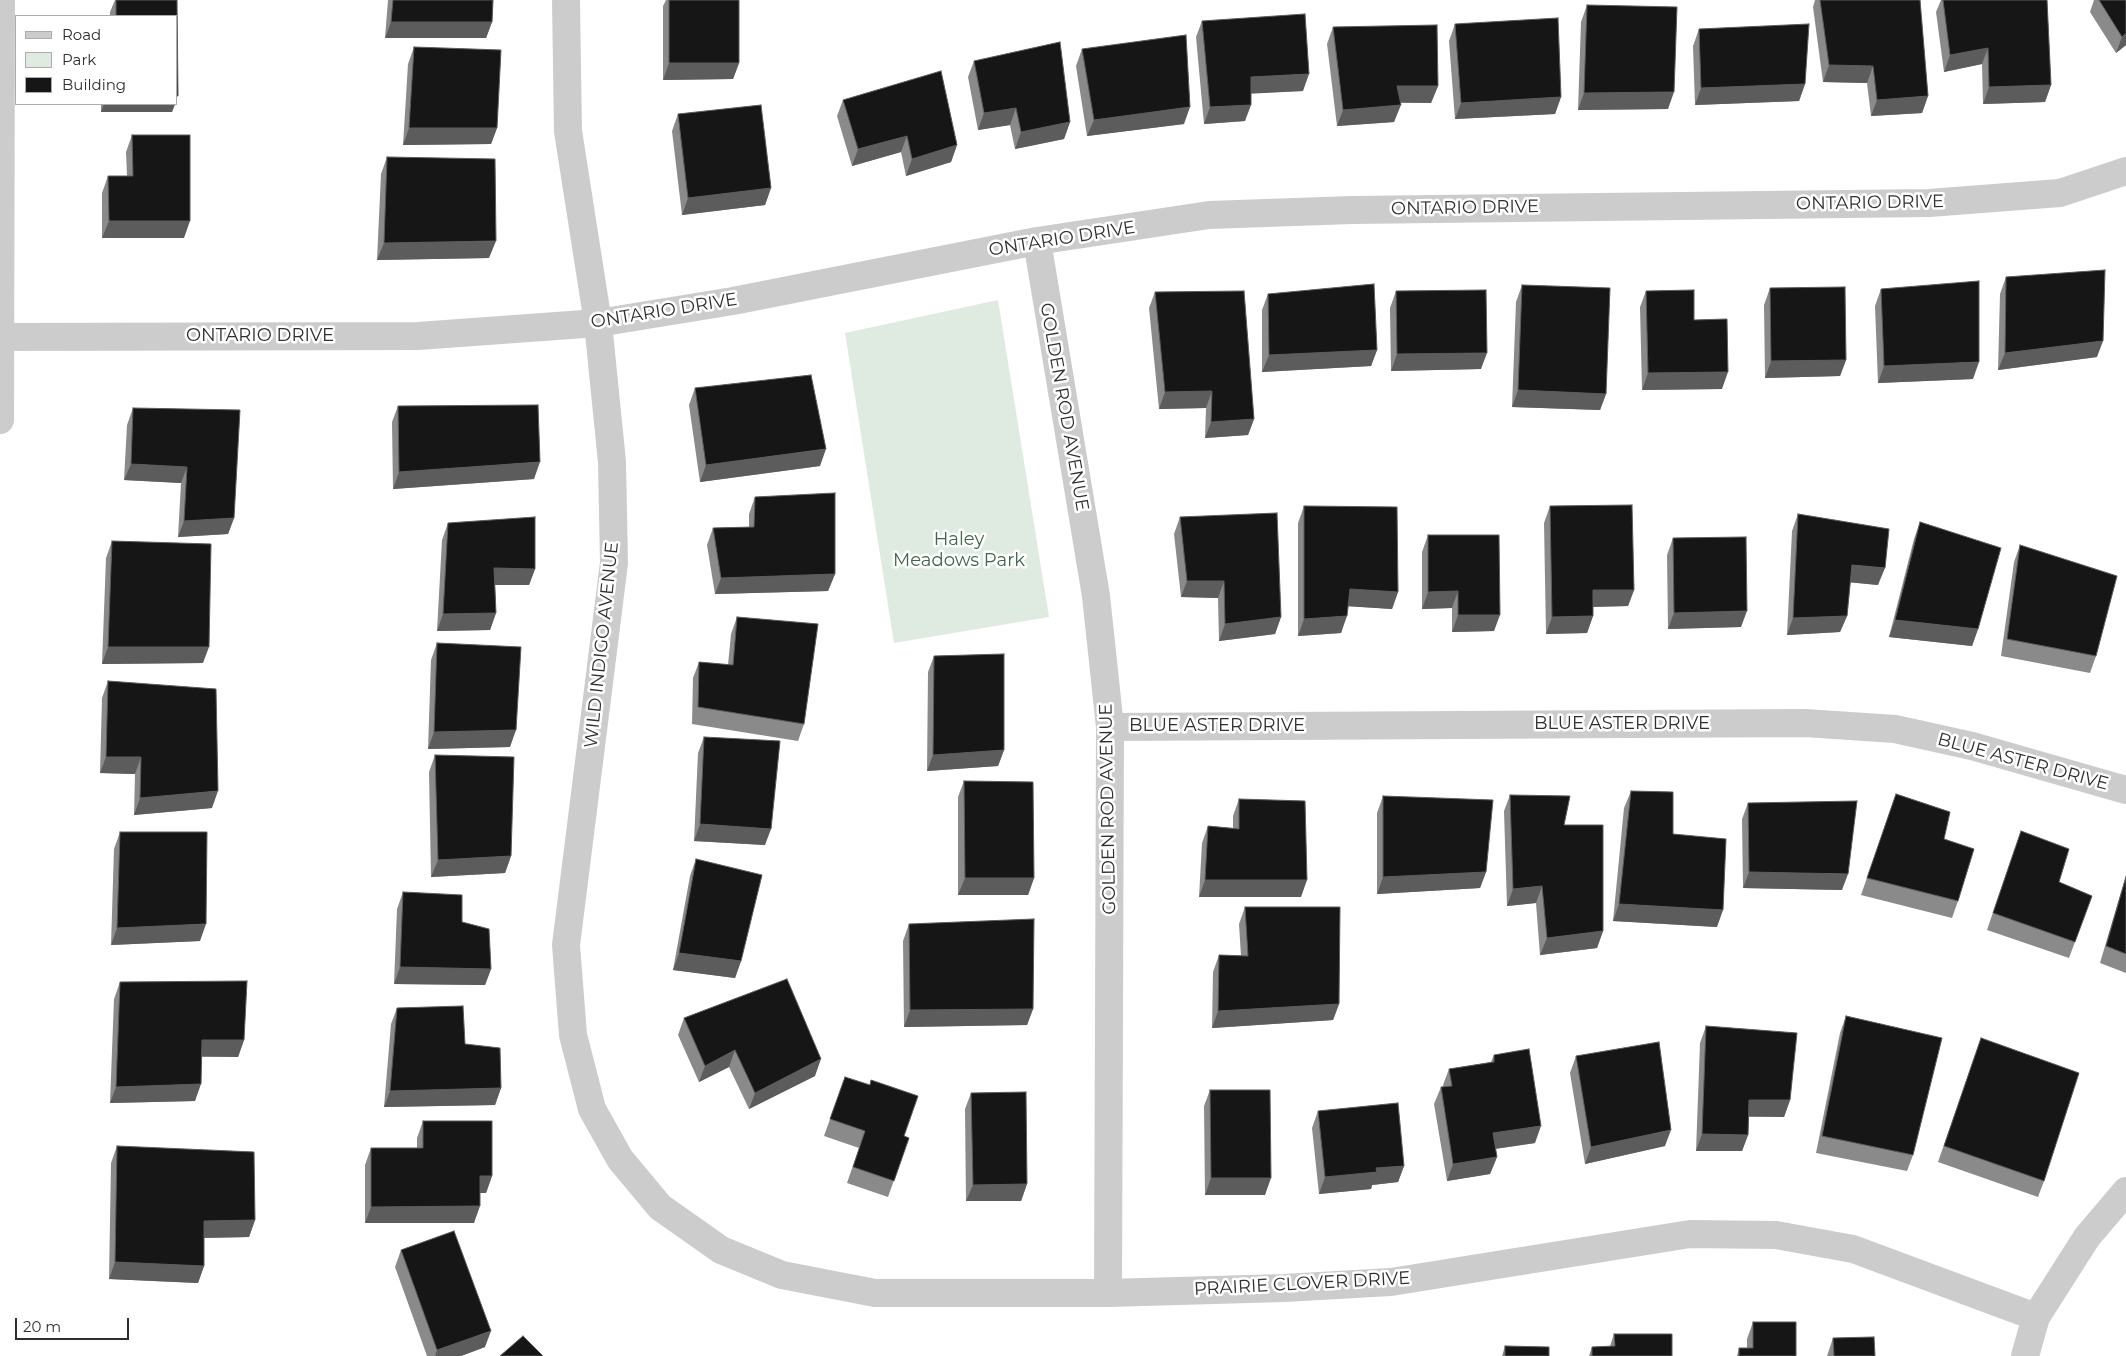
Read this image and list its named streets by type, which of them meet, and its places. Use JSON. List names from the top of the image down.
{
  "streets": {
    "street": [
      "ONTARIO DRIVE",
      "GOLDEN ROD AVENUE",
      "WILD INDIGO AVENUE",
      "BLUE ASTER DRIVE",
      "PRAIRIE CLOVER DRIVE"
    ]
  },
  "crossings": [
    ["ONTARIO DRIVE", "GOLDEN ROD AVENUE"],
    ["ONTARIO DRIVE", "WILD INDIGO AVENUE"],
    ["GOLDEN ROD AVENUE", "BLUE ASTER DRIVE"],
    ["GOLDEN ROD AVENUE", "PRAIRIE CLOVER DRIVE"],
    ["WILD INDIGO AVENUE", "PRAIRIE CLOVER DRIVE"]
  ],
  "parks": ["Haley Meadows Park"],
  "legend": ["Road", "Park", "Building"],
  "scale_bar": "20 m"
}
